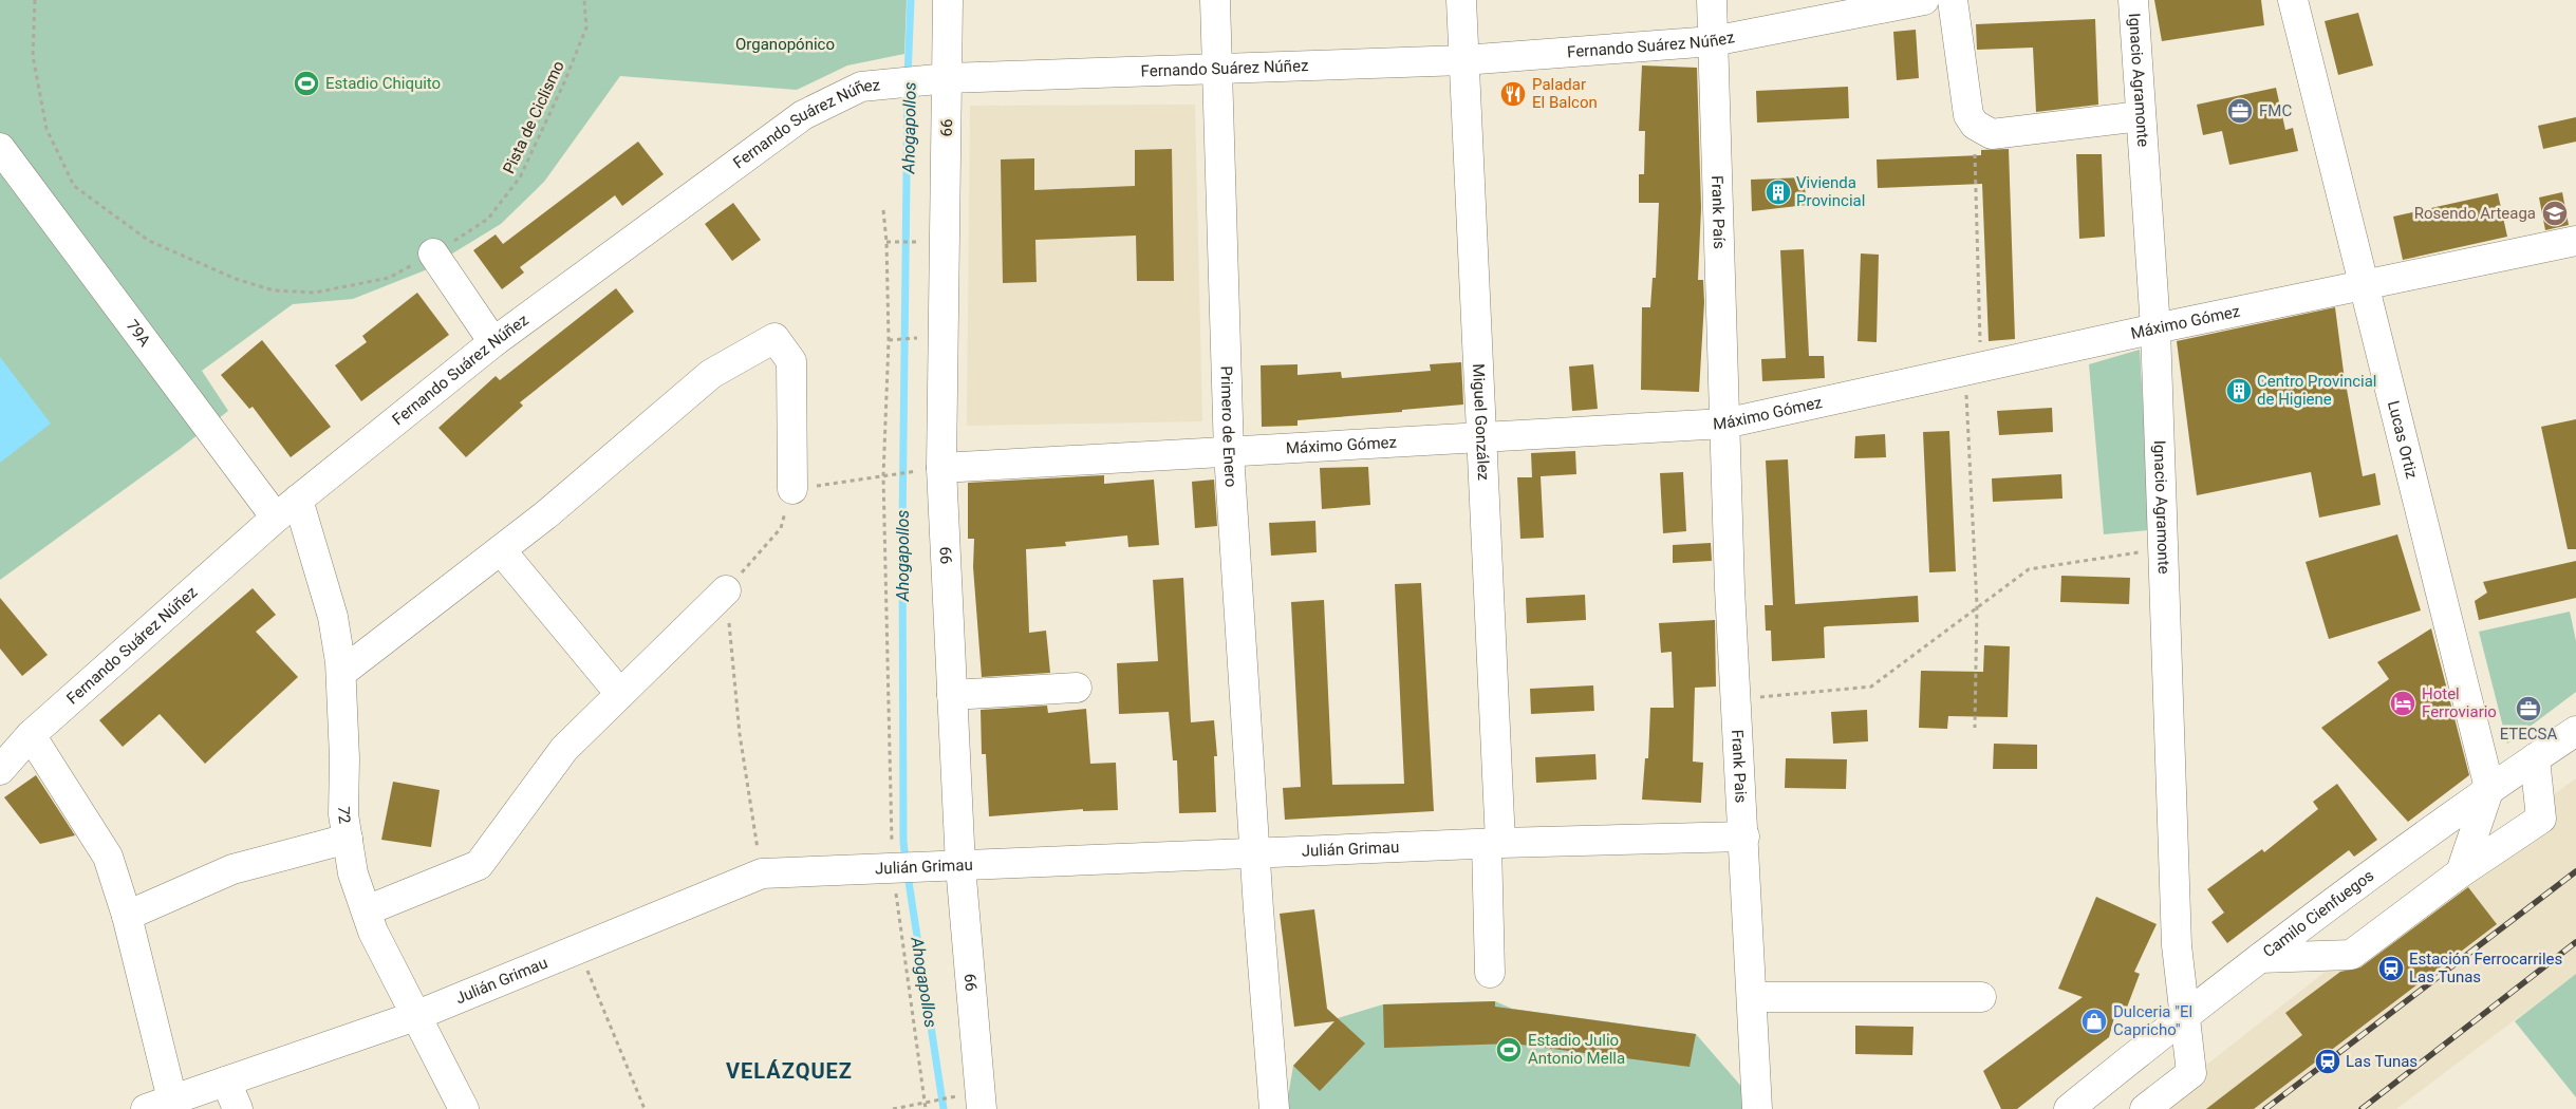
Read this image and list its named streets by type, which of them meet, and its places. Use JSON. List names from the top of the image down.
{
  "streets": {
    "street": [
      "Fernando Suárez Núñez",
      "Ignacio Agramonte",
      "66",
      "Frank País",
      "Máximo Gómez",
      "79A",
      "Miguel González",
      "Primero de Enero",
      "Lucas Ortiz",
      "Frank Pais",
      "72",
      "Julián Grimau",
      "Camilo Cienfuegos"
    ],
    "path": ["Pista de Ciclismo"]
  },
  "crossings": [
    ["Fernando Suárez Núñez", "66"],
    ["Fernando Suárez Núñez", "Frank País"],
    ["Fernando Suárez Núñez", "79A"],
    ["Fernando Suárez Núñez", "Miguel González"],
    ["Fernando Suárez Núñez", "Primero de Enero"],
    ["Fernando Suárez Núñez", "72"],
    ["Ignacio Agramonte", "Máximo Gómez"],
    ["Ignacio Agramonte", "Camilo Cienfuegos"],
    ["66", "Máximo Gómez"],
    ["66", "Julián Grimau"],
    ["Frank País", "Máximo Gómez"],
    ["Frank País", "Frank Pais"],
    ["Máximo Gómez", "Miguel González"],
    ["Máximo Gómez", "Primero de Enero"],
    ["Máximo Gómez", "Lucas Ortiz"],
    ["Máximo Gómez", "Frank Pais"],
    ["Miguel González", "Julián Grimau"],
    ["Primero de Enero", "Julián Grimau"],
    ["Lucas Ortiz", "Camilo Cienfuegos"],
    ["Frank Pais", "Julián Grimau"],
    ["72", "Julián Grimau"]
  ],
  "districts": ["VELÁZQUEZ"],
  "water": ["Ahogapollos"],
  "parks": ["Organopónico"],
  "places": {
    "sports": ["Estadio Chiquito", "Estadio Julio Antonio Mella"],
    "restaurant": ["Paladar El Balcon"],
    "office": ["FMC", "ETECSA"],
    "building": ["Vivienda Provincial", "Centro Provincial de Higiene"],
    "school or university": ["Rosendo Arteaga"],
    "hotel": ["Hotel Ferroviario"],
    "station": ["Estación Ferrocarriles Las Tunas", "Las Tunas"],
    "shop": ["Dulceria \"El Capricho\""]
  }
}
